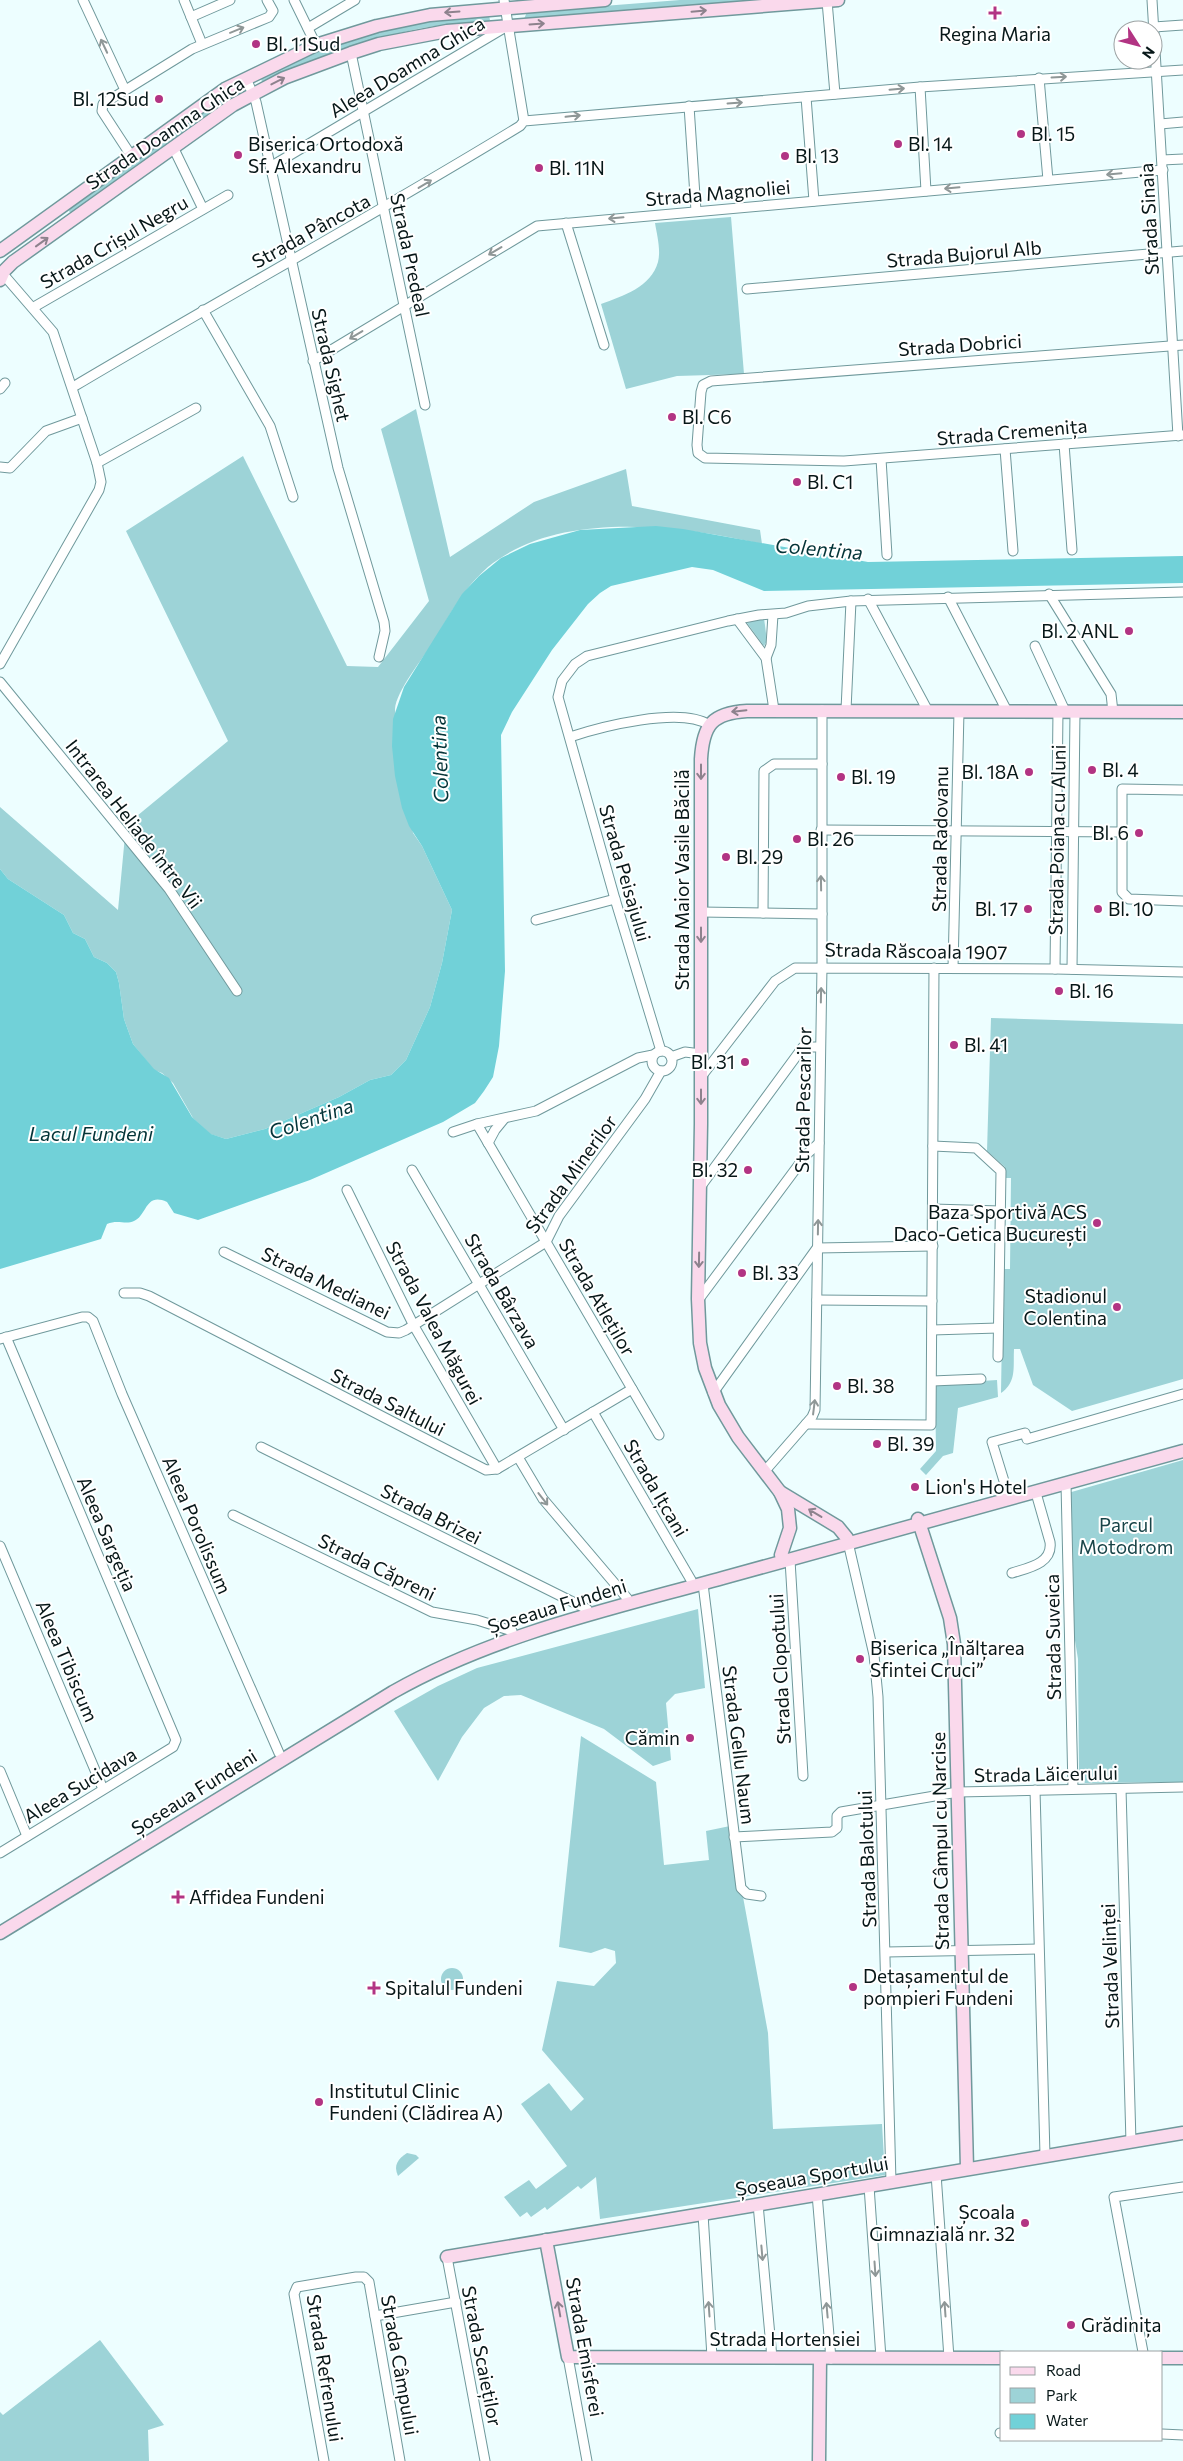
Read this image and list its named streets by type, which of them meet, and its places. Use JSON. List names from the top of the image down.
{
  "streets": {
    "main road": [
      "Strada Doamna Ghica",
      "Strada Maior Vasile Băcilă",
      "Șoseaua Fundeni",
      "Strada Câmpul cu Narcise",
      "Șoseaua Sportului",
      "Strada Hortensiei",
      "Strada Emisferei"
    ],
    "street": [
      "Aleea Doamna Ghica",
      "Strada Magnoliei",
      "Strada Sinaia",
      "Strada Pâncota",
      "Strada Crișul Negru",
      "Strada Bujorul Alb",
      "Strada Predeal",
      "Strada Dobrici",
      "Strada Sighet",
      "Strada Cremenița",
      "Intrarea Heliade între Vii",
      "Strada Radovanu",
      "Strada Poiana cu Aluni",
      "Strada Peisajului",
      "Strada Răscoala 1907",
      "Strada Pescarilor",
      "Strada Minerilor",
      "Strada Medianei",
      "Strada Bârzava",
      "Strada Atleților",
      "Strada Valea Măgurei",
      "Strada Saltului",
      "Strada Ițcani",
      "Strada Brizei",
      "Aleea Porolissum",
      "Aleea Sargeția",
      "Strada Căpreni",
      "Strada Suveica",
      "Aleea Tibiscum",
      "Strada Clopotului",
      "Strada Gellu Naum",
      "Strada Lăicerului",
      "Aleea Sucidava",
      "Strada Balotului",
      "Strada Velinței",
      "Strada Scaieților",
      "Strada Câmpului",
      "Strada Refrenului"
    ]
  },
  "crossings": [
    ["Aleea Doamna Ghica", "Strada Doamna Ghica"],
    ["Aleea Doamna Ghica", "Strada Predeal"],
    ["Aleea Doamna Ghica", "Strada Sighet"],
    ["Strada Doamna Ghica", "Strada Crișul Negru"],
    ["Strada Doamna Ghica", "Strada Predeal"],
    ["Strada Doamna Ghica", "Strada Sighet"],
    ["Strada Magnoliei", "Strada Sinaia"],
    ["Strada Magnoliei", "Strada Predeal"],
    ["Strada Magnoliei", "Strada Sighet"],
    ["Strada Sinaia", "Strada Bujorul Alb"],
    ["Strada Sinaia", "Strada Dobrici"],
    ["Strada Sinaia", "Strada Cremenița"],
    ["Strada Pâncota", "Strada Predeal"],
    ["Strada Pâncota", "Strada Sighet"],
    ["Strada Dobrici", "Strada Cremenița"],
    ["Strada Radovanu", "Strada Răscoala 1907"],
    ["Strada Poiana cu Aluni", "Strada Răscoala 1907"],
    ["Strada Peisajului", "Strada Minerilor"],
    ["Strada Maior Vasile Băcilă", "Strada Răscoala 1907"],
    ["Strada Maior Vasile Băcilă", "Strada Pescarilor"],
    ["Strada Maior Vasile Băcilă", "Șoseaua Fundeni"],
    ["Strada Maior Vasile Băcilă", "Strada Clopotului"],
    ["Strada Maior Vasile Băcilă", "Strada Balotului"],
    ["Strada Răscoala 1907", "Strada Pescarilor"],
    ["Strada Minerilor", "Strada Medianei"],
    ["Strada Minerilor", "Strada Bârzava"],
    ["Strada Minerilor", "Strada Atleților"],
    ["Strada Minerilor", "Strada Valea Măgurei"],
    ["Strada Medianei", "Strada Valea Măgurei"],
    ["Strada Valea Măgurei", "Strada Saltului"],
    ["Strada Ițcani", "Șoseaua Fundeni"],
    ["Strada Ițcani", "Strada Gellu Naum"],
    ["Strada Brizei", "Șoseaua Fundeni"],
    ["Aleea Porolissum", "Aleea Sargeția"],
    ["Aleea Porolissum", "Șoseaua Fundeni"],
    ["Aleea Sargeția", "Aleea Sucidava"],
    ["Strada Căpreni", "Șoseaua Fundeni"],
    ["Șoseaua Fundeni", "Strada Suveica"],
    ["Șoseaua Fundeni", "Strada Clopotului"],
    ["Șoseaua Fundeni", "Strada Gellu Naum"],
    ["Șoseaua Fundeni", "Strada Câmpul cu Narcise"],
    ["Șoseaua Fundeni", "Strada Balotului"],
    ["Strada Suveica", "Strada Lăicerului"],
    ["Aleea Tibiscum", "Aleea Sucidava"],
    ["Strada Lăicerului", "Strada Câmpul cu Narcise"],
    ["Strada Lăicerului", "Strada Balotului"],
    ["Strada Lăicerului", "Strada Velinței"],
    ["Strada Câmpul cu Narcise", "Șoseaua Sportului"],
    ["Strada Balotului", "Șoseaua Sportului"],
    ["Strada Velinței", "Șoseaua Sportului"],
    ["Șoseaua Sportului", "Strada Emisferei"],
    ["Șoseaua Sportului", "Strada Scaieților"],
    ["Strada Hortensiei", "Strada Emisferei"],
    ["Strada Câmpului", "Strada Refrenului"]
  ],
  "one_way": ["Strada Magnoliei", "Strada Pescarilor", "Strada Emisferei"],
  "water": ["Colentina", "Lacul Fundeni"],
  "parks": ["Parcul Motodrom"],
  "places": {
    "health": ["Regina Maria", "Affidea Fundeni", "Spitalul Fundeni"],
    "other": [
      "Bl. 11Sud",
      "Bl. 12Sud",
      "Bl. 15",
      "Bl. 14",
      "Biserica Ortodoxă Sf. Alexandru",
      "Bl. 13",
      "Bl. 11N",
      "Bl. C6",
      "Bl. C1",
      "Bl. 2 ANL",
      "Bl. 4",
      "Bl. 18A",
      "Bl. 19",
      "Bl. 6",
      "Bl. 26",
      "Bl. 29",
      "Bl. 17",
      "Bl. 10",
      "Bl. 16",
      "Bl. 41",
      "Bl. 31",
      "Bl. 32",
      "Baza Sportivă ACS Daco-Getica București",
      "Bl. 33",
      "Stadionul Colentina",
      "Bl. 38",
      "Bl. 39",
      "Lion's Hotel",
      "Biserica „Înălțarea Sfintei Cruci”",
      "Cămin",
      "Detașamentul de pompieri Fundeni",
      "Institutul Clinic Fundeni (Clădirea A)",
      "Școala Gimnazială nr. 32",
      "Grădinița"
    ]
  },
  "legend": ["Road", "Park", "Water"],
  "north": "bottom right"
}
